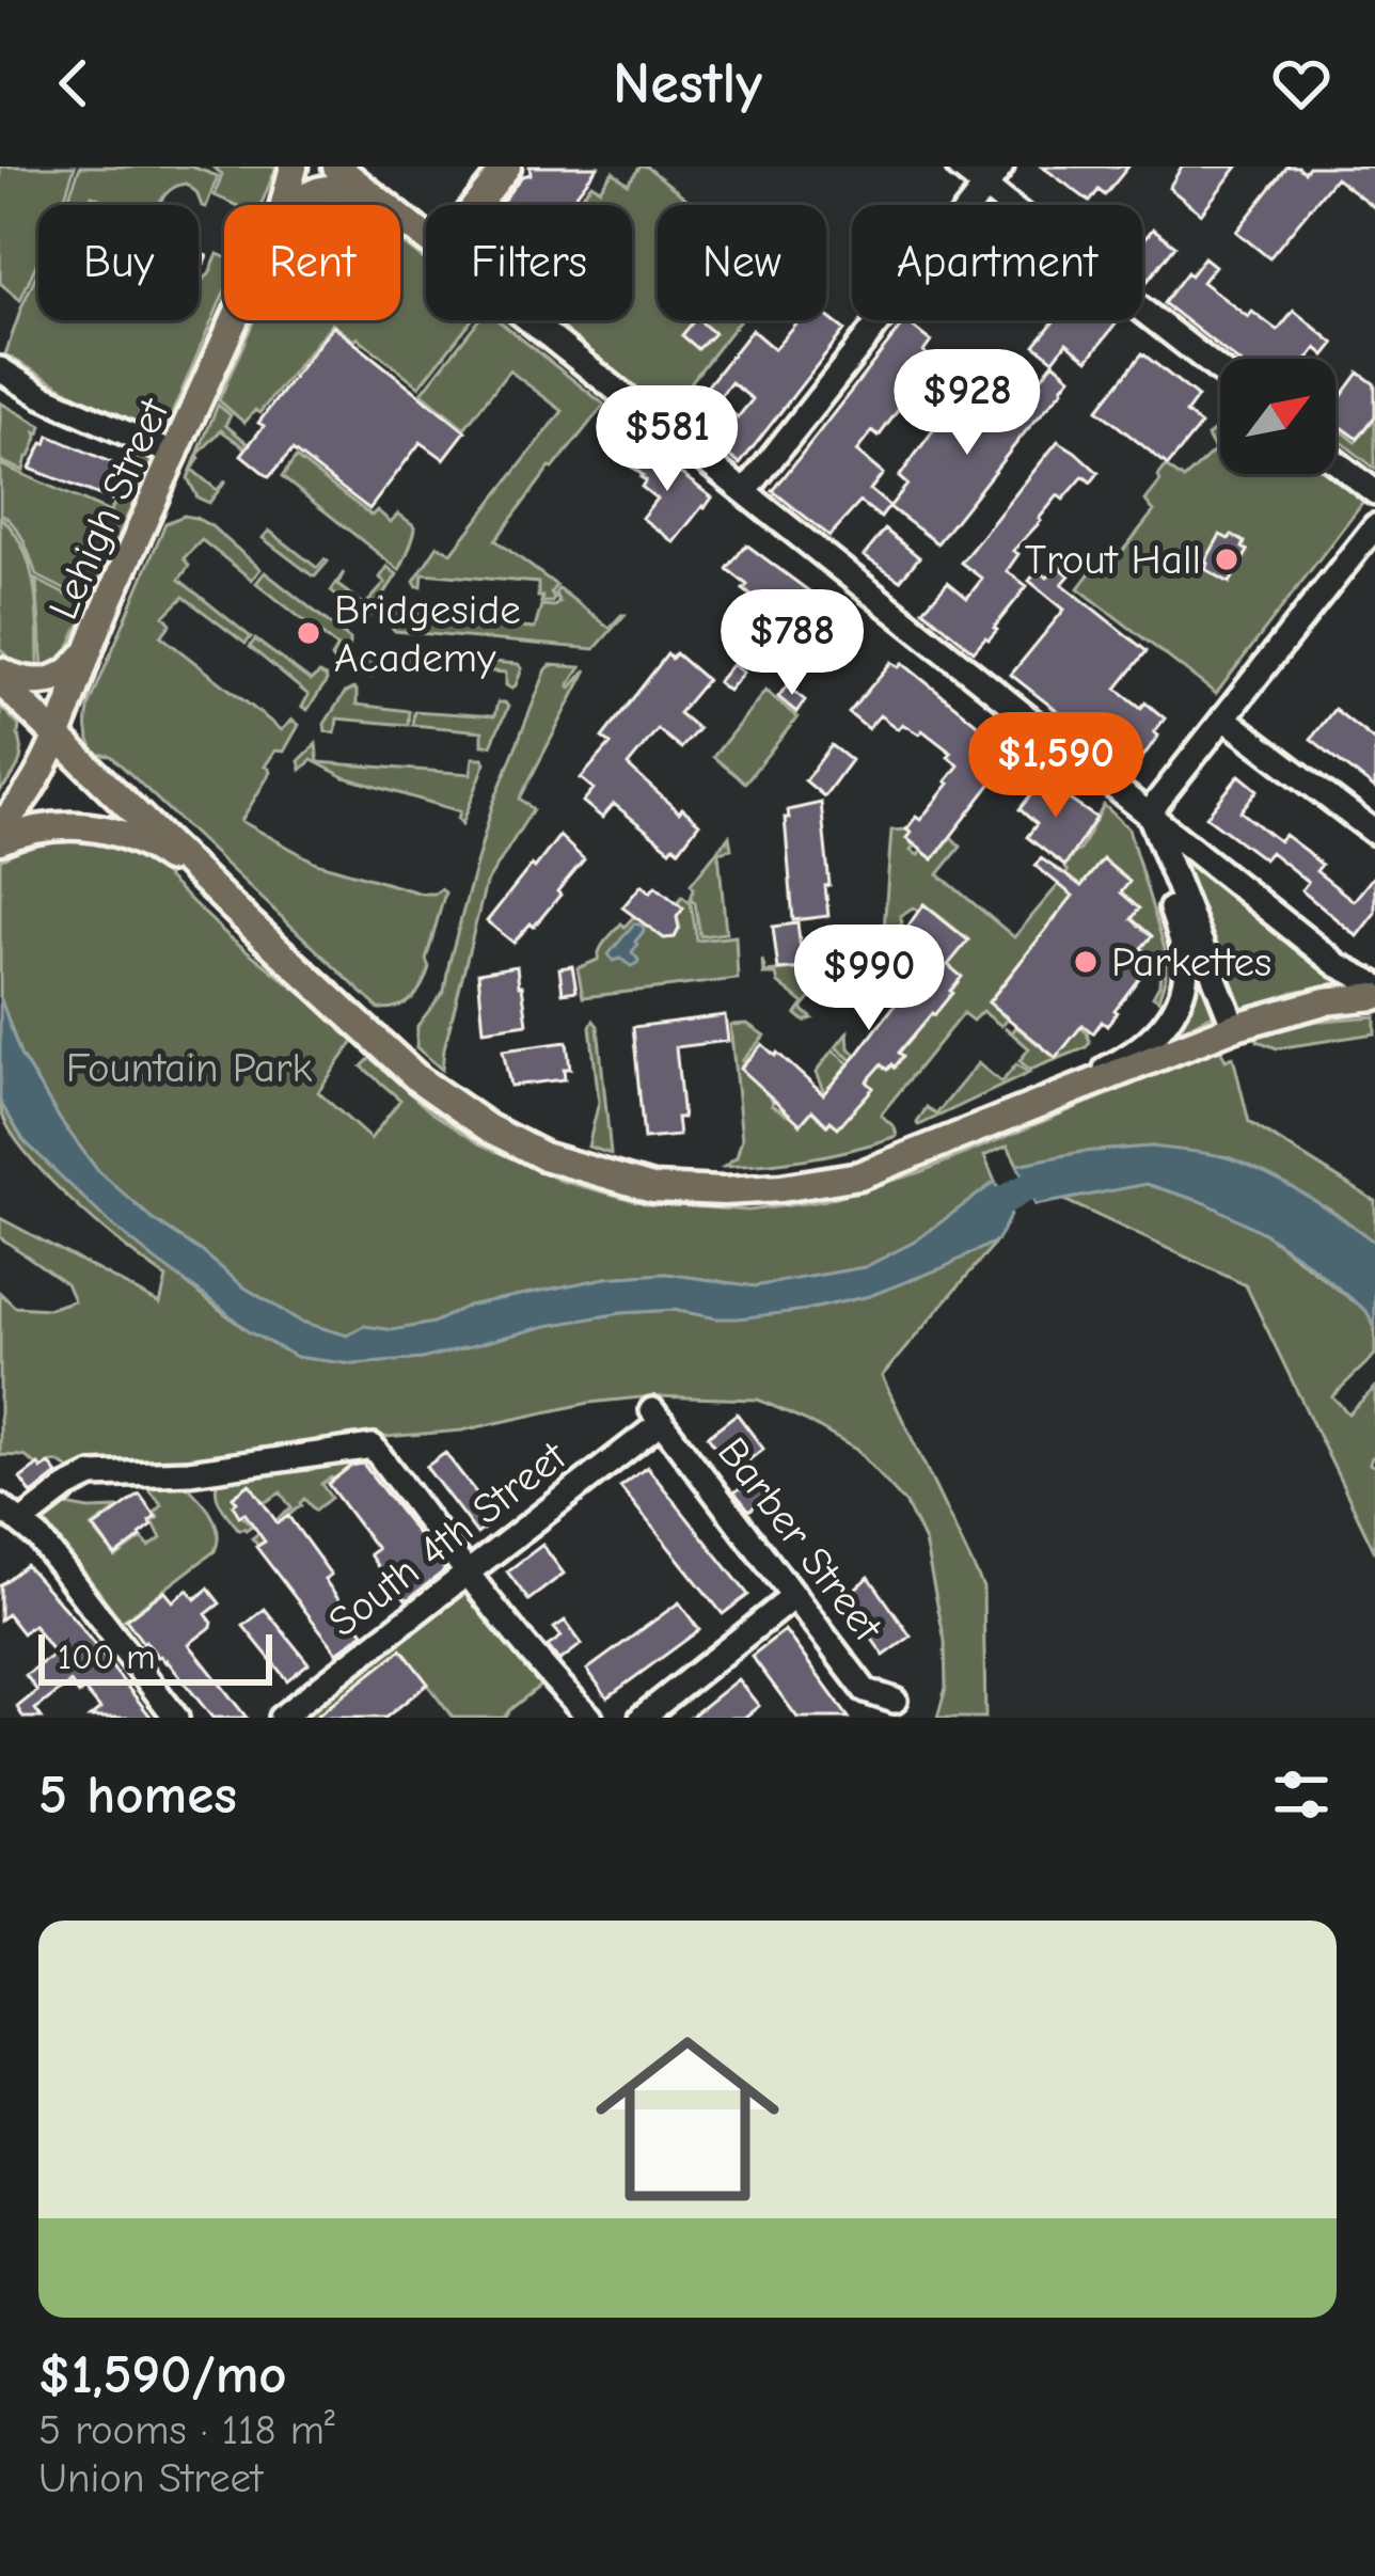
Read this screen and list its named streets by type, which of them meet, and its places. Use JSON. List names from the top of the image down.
{
  "streets": {
    "main road": ["Lehigh Street"],
    "street": ["South 4th Street", "Barber Street"]
  },
  "crossings": [
    ["South 4th Street", "Barber Street"]
  ],
  "parks": ["Fountain Park"],
  "places": ["Trout Hall", "Bridgeside Academy", "Parkettes"],
  "scale_bar": "100 m",
  "north": "top right",
  "page": {
    "header": "Nestly",
    "chip": [
      "Buy",
      "Rent",
      "Filters",
      "New",
      "Apartment"
    ],
    "price": [
      "$928",
      "$581",
      "$788",
      "$1,590",
      "$990"
    ],
    "scale": "100 m",
    "heading": "5 homes",
    "list": [
      {
        "name": "$1,590/mo",
        "note": "5 rooms · 118 m² · Union Street"
      }
    ]
  }
}
